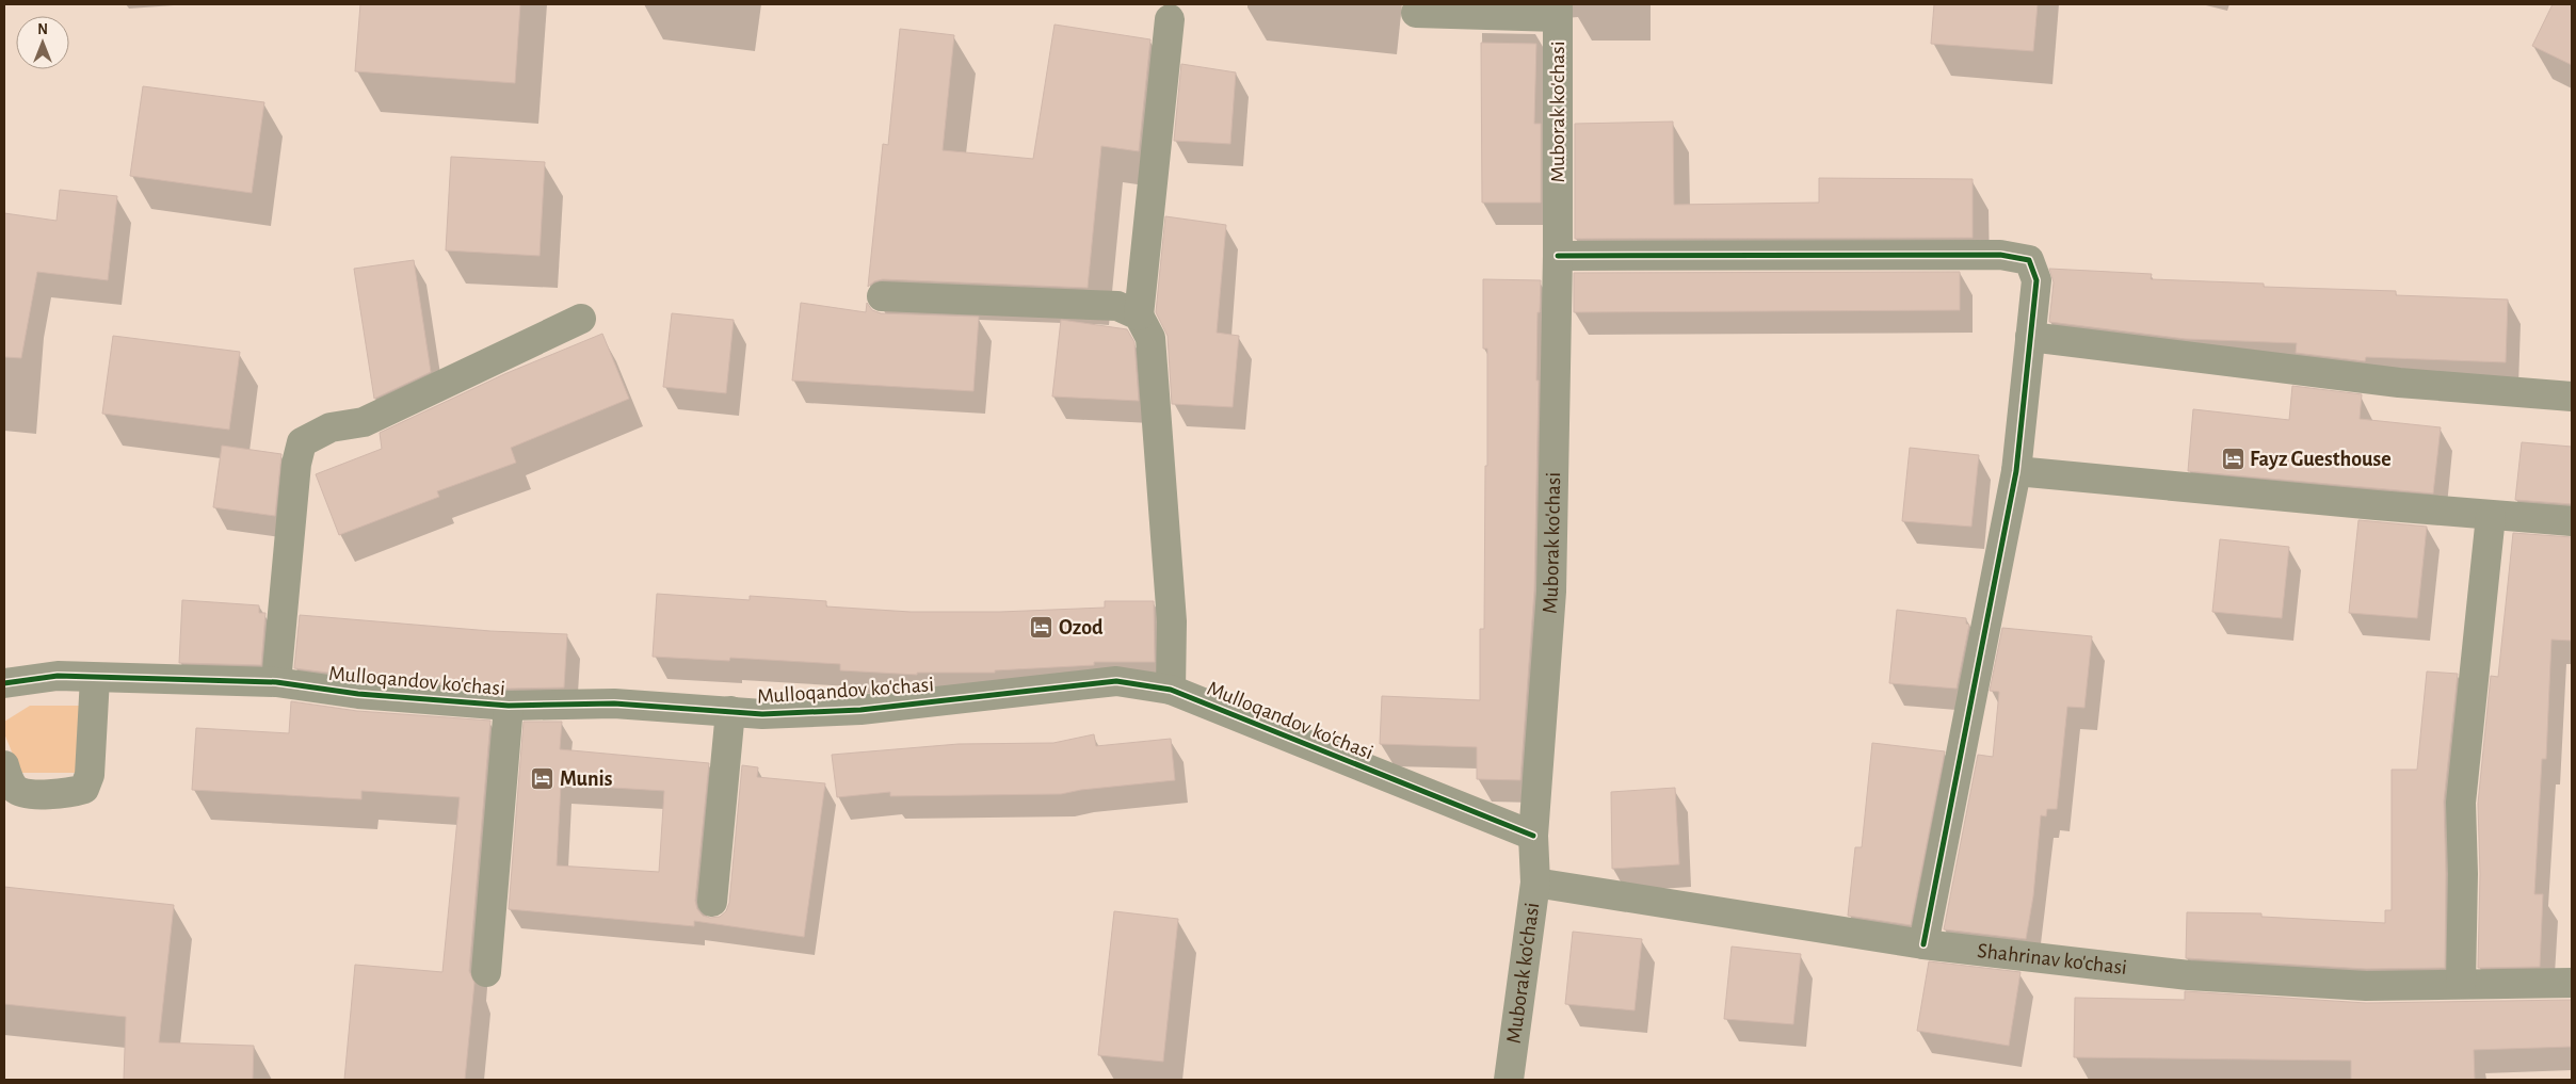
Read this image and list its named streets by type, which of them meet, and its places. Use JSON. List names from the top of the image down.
{
  "streets": {
    "street": ["Muborak ko'chasi", "Mulloqandov ko'chasi", "Shahrinav ko'chasi"]
  },
  "crossings": [
    ["Muborak ko'chasi", "Mulloqandov ko'chasi"],
    ["Muborak ko'chasi", "Shahrinav ko'chasi"]
  ],
  "places": {
    "hotel": ["Fayz Guesthouse", "Ozod", "Munis"]
  },
  "north": "top"
}
